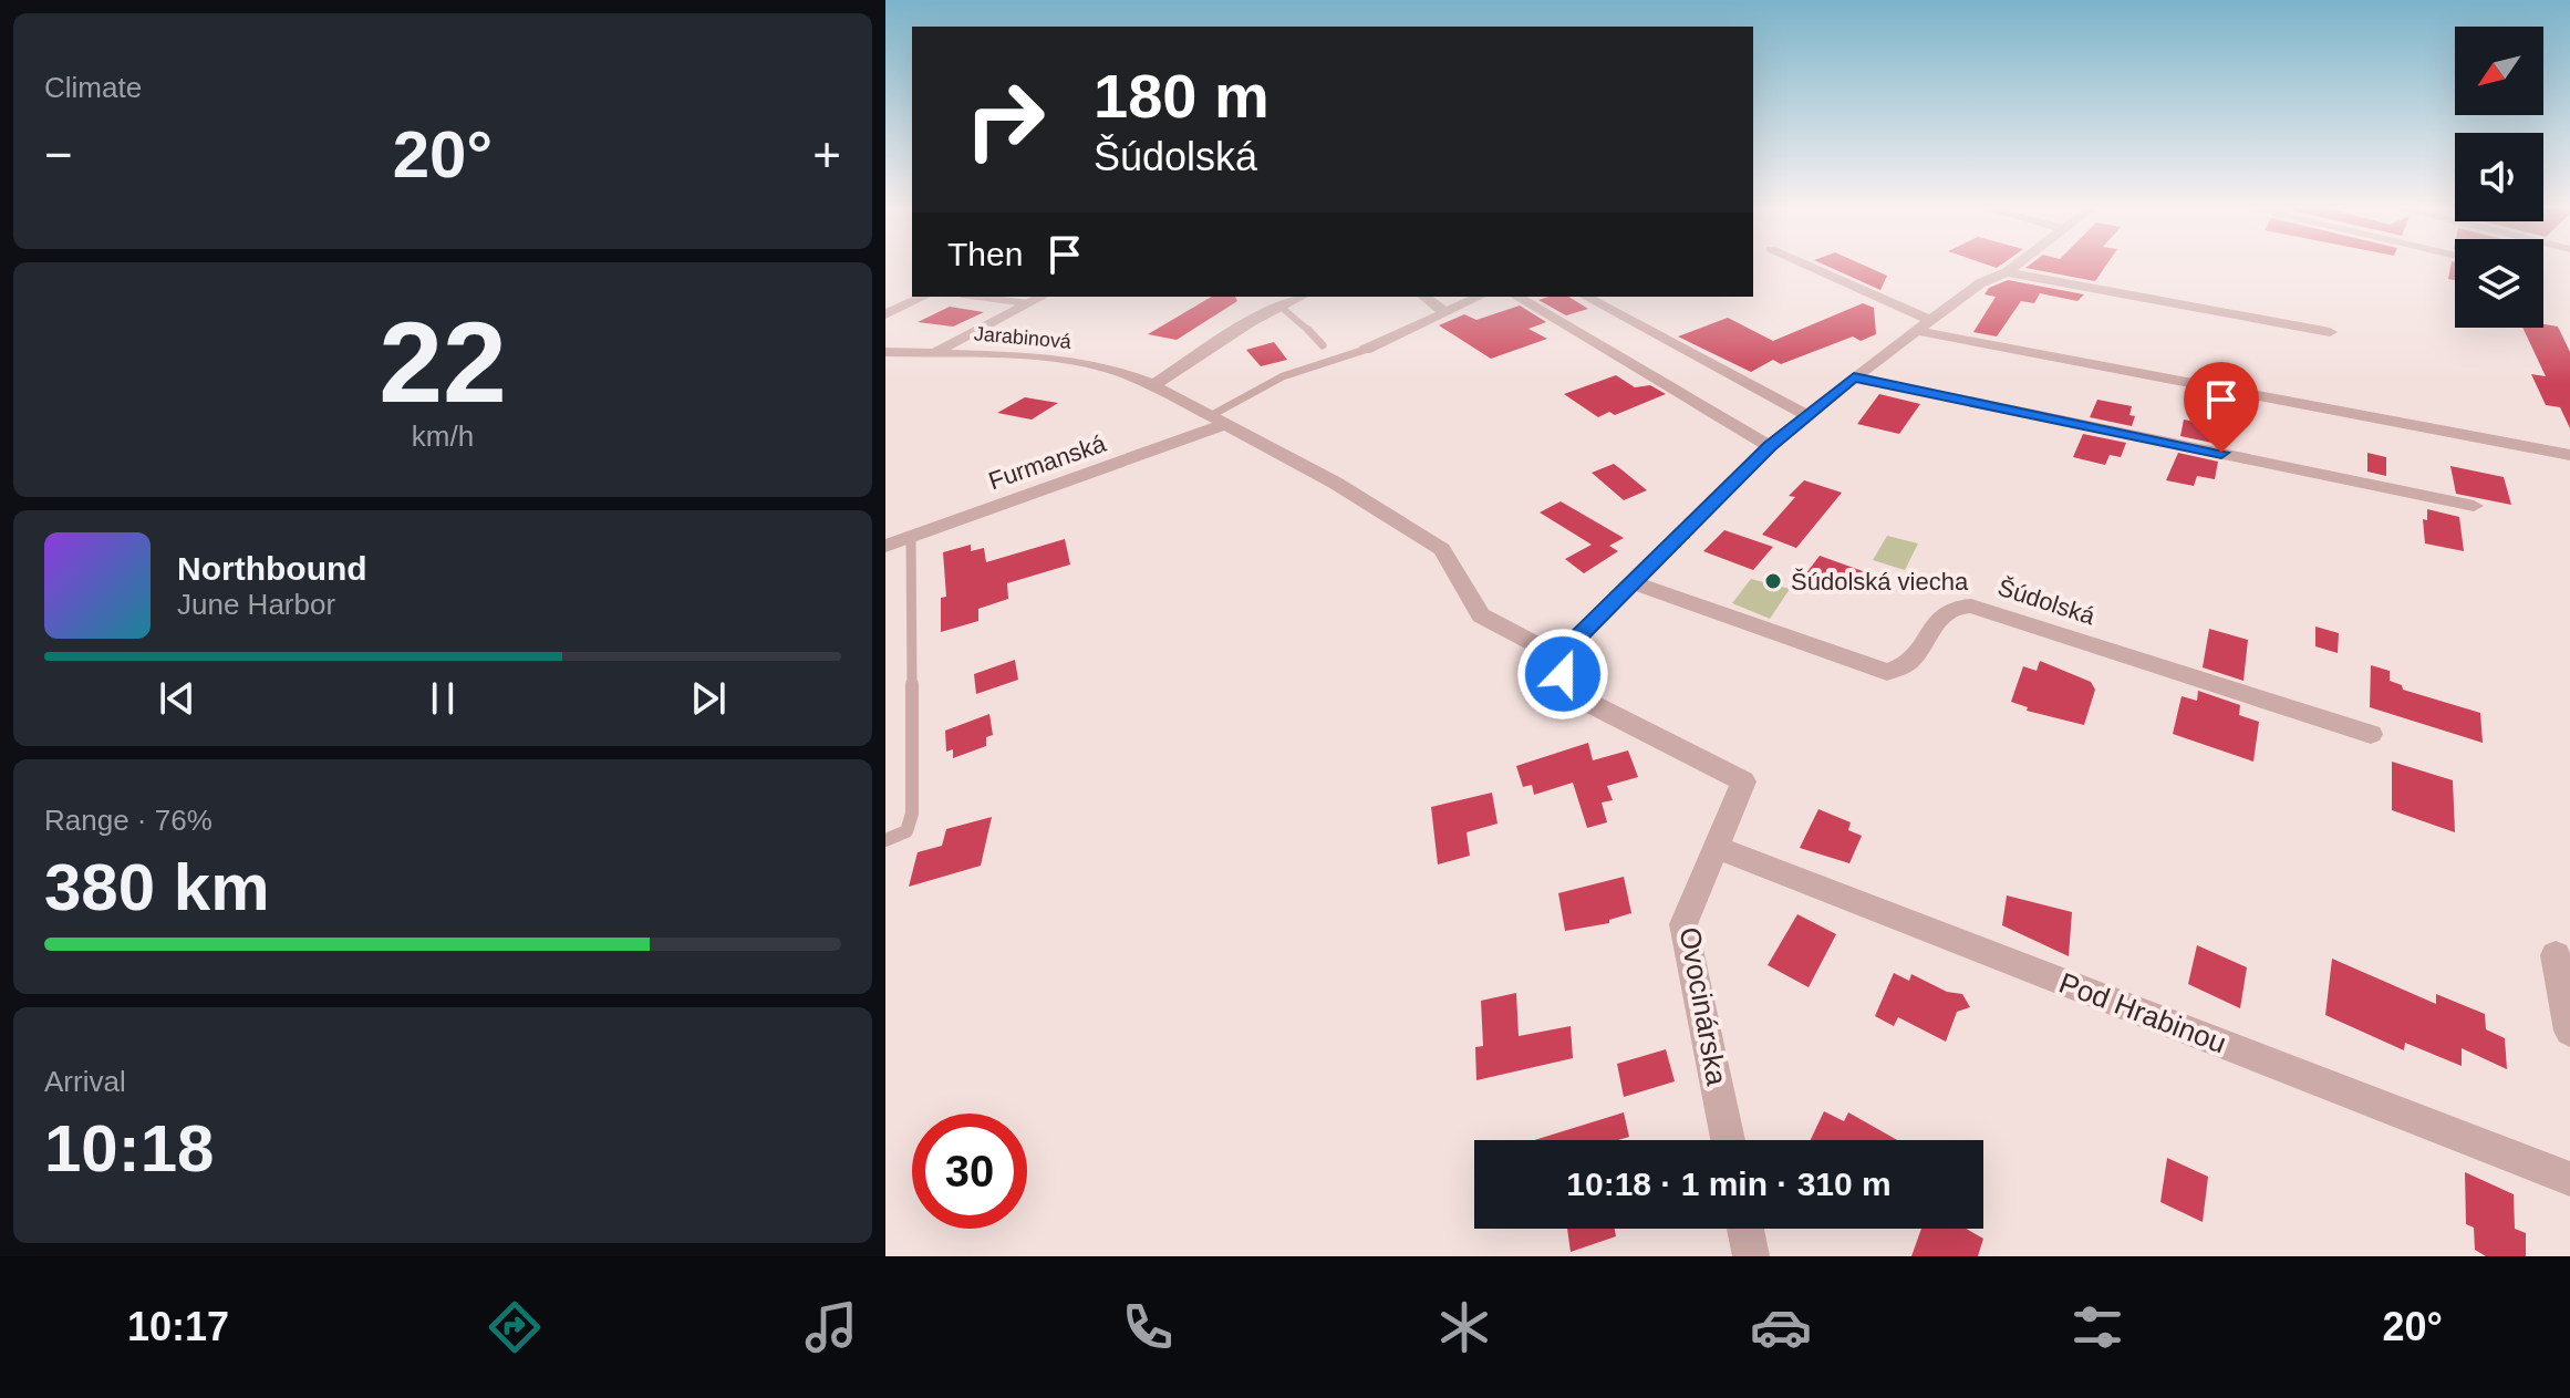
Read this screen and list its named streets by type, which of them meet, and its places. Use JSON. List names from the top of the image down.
{
  "streets": {
    "street": [
      "Jarabinová",
      "Furmanská",
      "Šúdolská",
      "Ovocinárska",
      "Pod Hrabinou"
    ]
  },
  "crossings": [
    ["Jarabinová", "Furmanská"],
    ["Jarabinová", "Ovocinárska"],
    ["Ovocinárska", "Pod Hrabinou"]
  ],
  "places": ["Šúdolská viecha"],
  "north": "bottom left",
  "page": {
    "tile": [
      "Climate",
      ["22", "km/h"],
      ["Range · 76%", "380 km"],
      ["Arrival", "10:18"]
    ],
    "turn": ["180 m", "Šúdolská"],
    "heat": ["−", "20°", "+"],
    "then": "Then",
    "song": ["Northbound", "June Harbor"],
    "limit": "30",
    "trip": "10:18 · 1 min · 310 m",
    "tabs": ["10:17", "20°"]
  }
}
